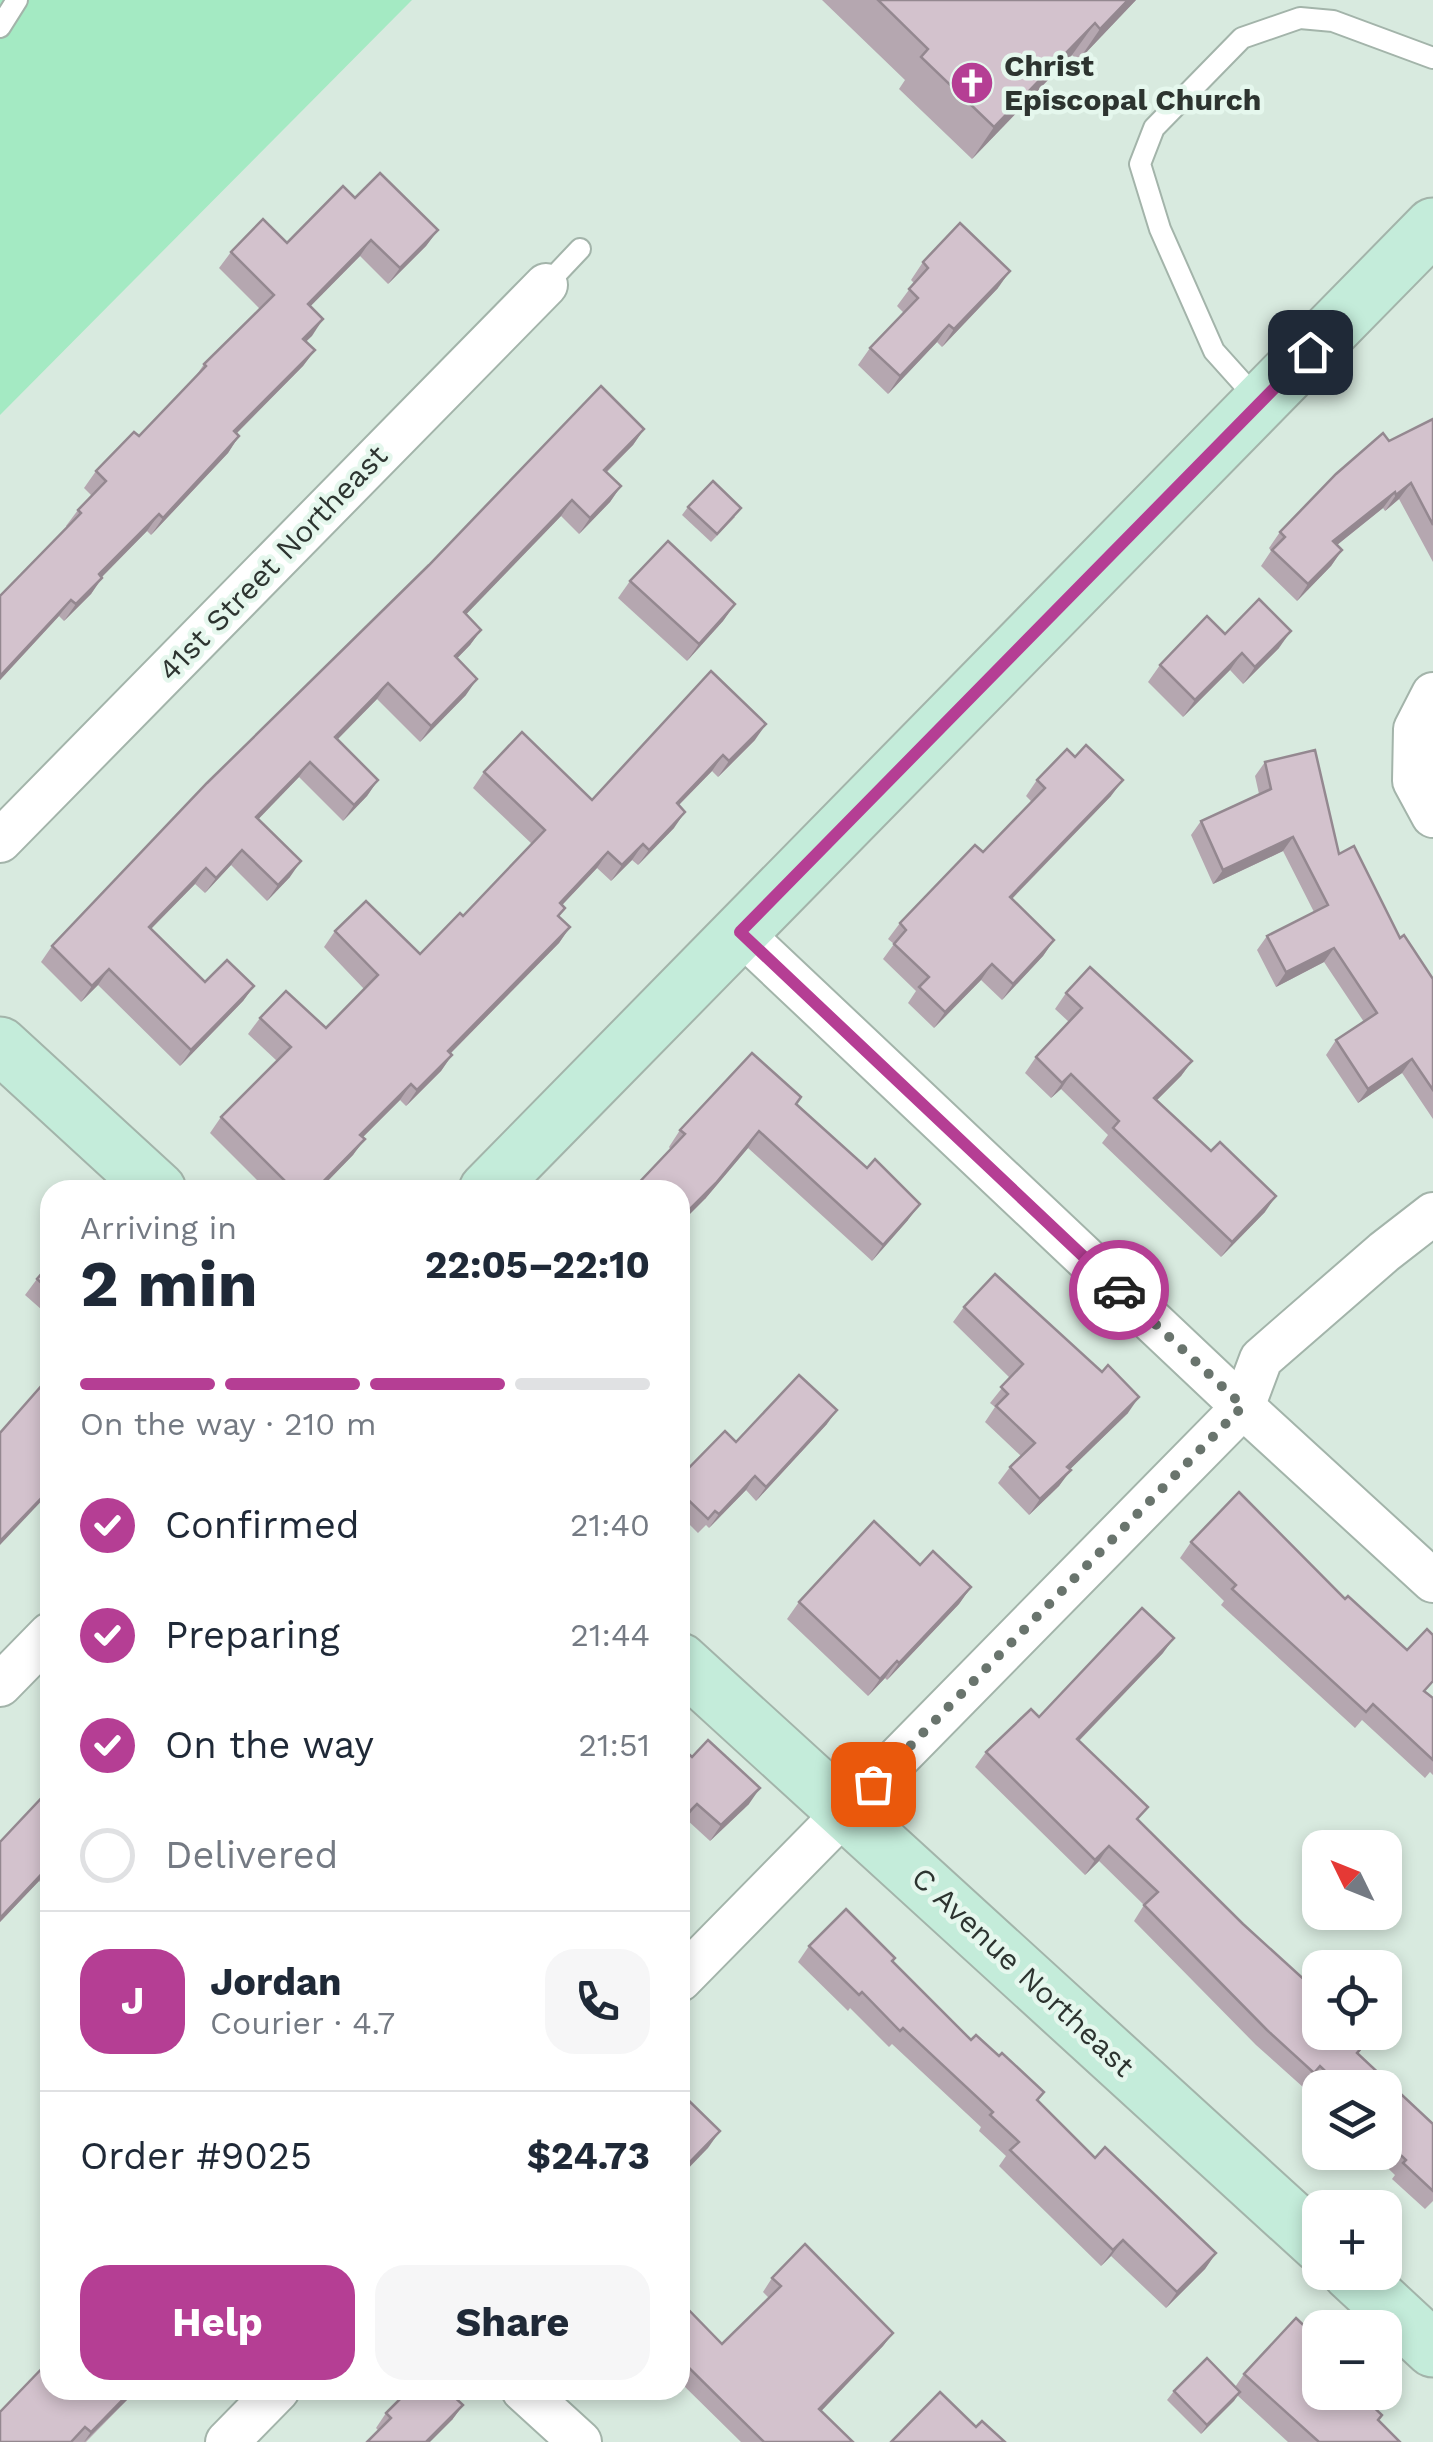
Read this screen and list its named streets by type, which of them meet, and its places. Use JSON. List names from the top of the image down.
{
  "streets": {
    "street": ["41st Street Northeast", "C Avenue Northeast"]
  },
  "places": {
    "church": ["Christ Episcopal Church"]
  },
  "north": "top left",
  "page": {
    "heading": ["2 min", "Arriving in", "22:05–22:10"],
    "panel": [
      "Jordan",
      "Courier · 4.7",
      "Order #9025",
      "$24.73"
    ],
    "bar": "On the way · 210 m",
    "list": [
      ["Confirmed", "21:40"],
      ["Preparing", "21:44"],
      ["On the way", "21:51"],
      "Delivered"
    ],
    "map_buttons": ["+", "−"],
    "round": "J",
    "buttons": ["Help", "Share"]
  }
}
